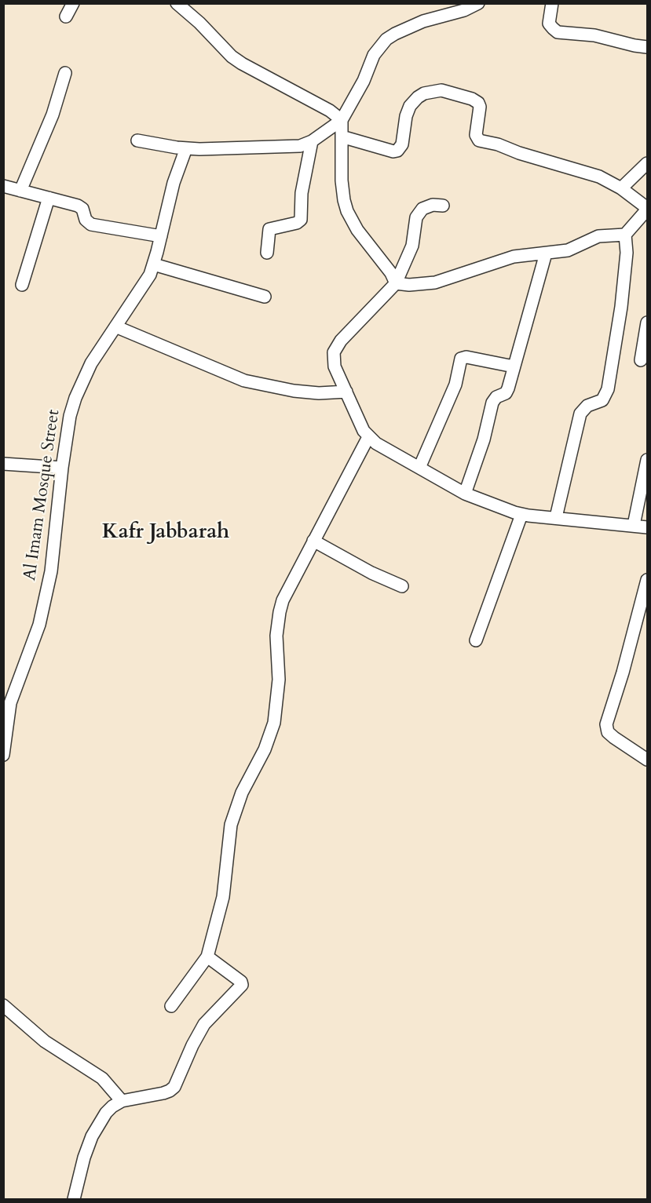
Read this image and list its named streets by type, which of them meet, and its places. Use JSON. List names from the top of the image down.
{
  "streets": {
    "street": ["Al Imam Mosque Street"]
  },
  "districts": ["Kafr Jabbarah"]
}
